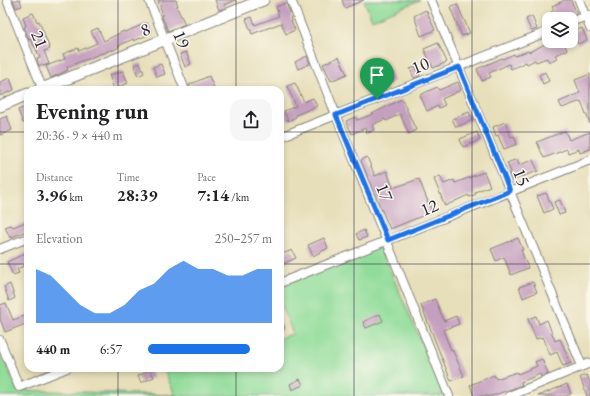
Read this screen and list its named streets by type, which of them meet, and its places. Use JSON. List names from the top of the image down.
{
  "streets": {
    "street": [
      "8",
      "21",
      "19",
      "10",
      "15",
      "17",
      "12"
    ]
  },
  "crossings": [
    ["8", "19"],
    ["10", "15"],
    ["10", "17"],
    ["15", "12"],
    ["17", "12"]
  ],
  "page": {
    "heading": ["Evening run", "20:36 · 9 × 440 m"],
    "stats": [
      ["Distance", "3.96 km"],
      ["Time", "28:39"],
      ["Pace", "7:14 /km"]
    ],
    "chart": ["Elevation", "250–257 m"],
    "list": [
      {
        "name": "440 m",
        "note": "6:57"
      }
    ]
  }
}
